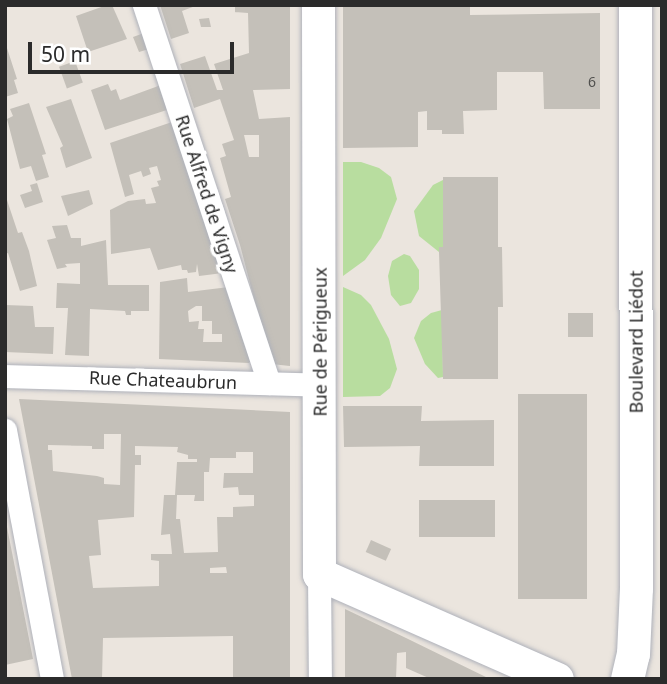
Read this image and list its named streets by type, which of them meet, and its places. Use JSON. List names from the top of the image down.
{
  "streets": {
    "main road": ["Rue de Périgueux", "Boulevard Liédot"],
    "street": ["Rue Alfred de Vigny", "Rue Chateaubrun"]
  },
  "crossings": [
    ["Rue Alfred de Vigny", "Rue Chateaubrun"],
    ["Rue de Périgueux", "Rue Chateaubrun"]
  ],
  "house_numbers": ["6"],
  "scale_bar": "50 m"
}
